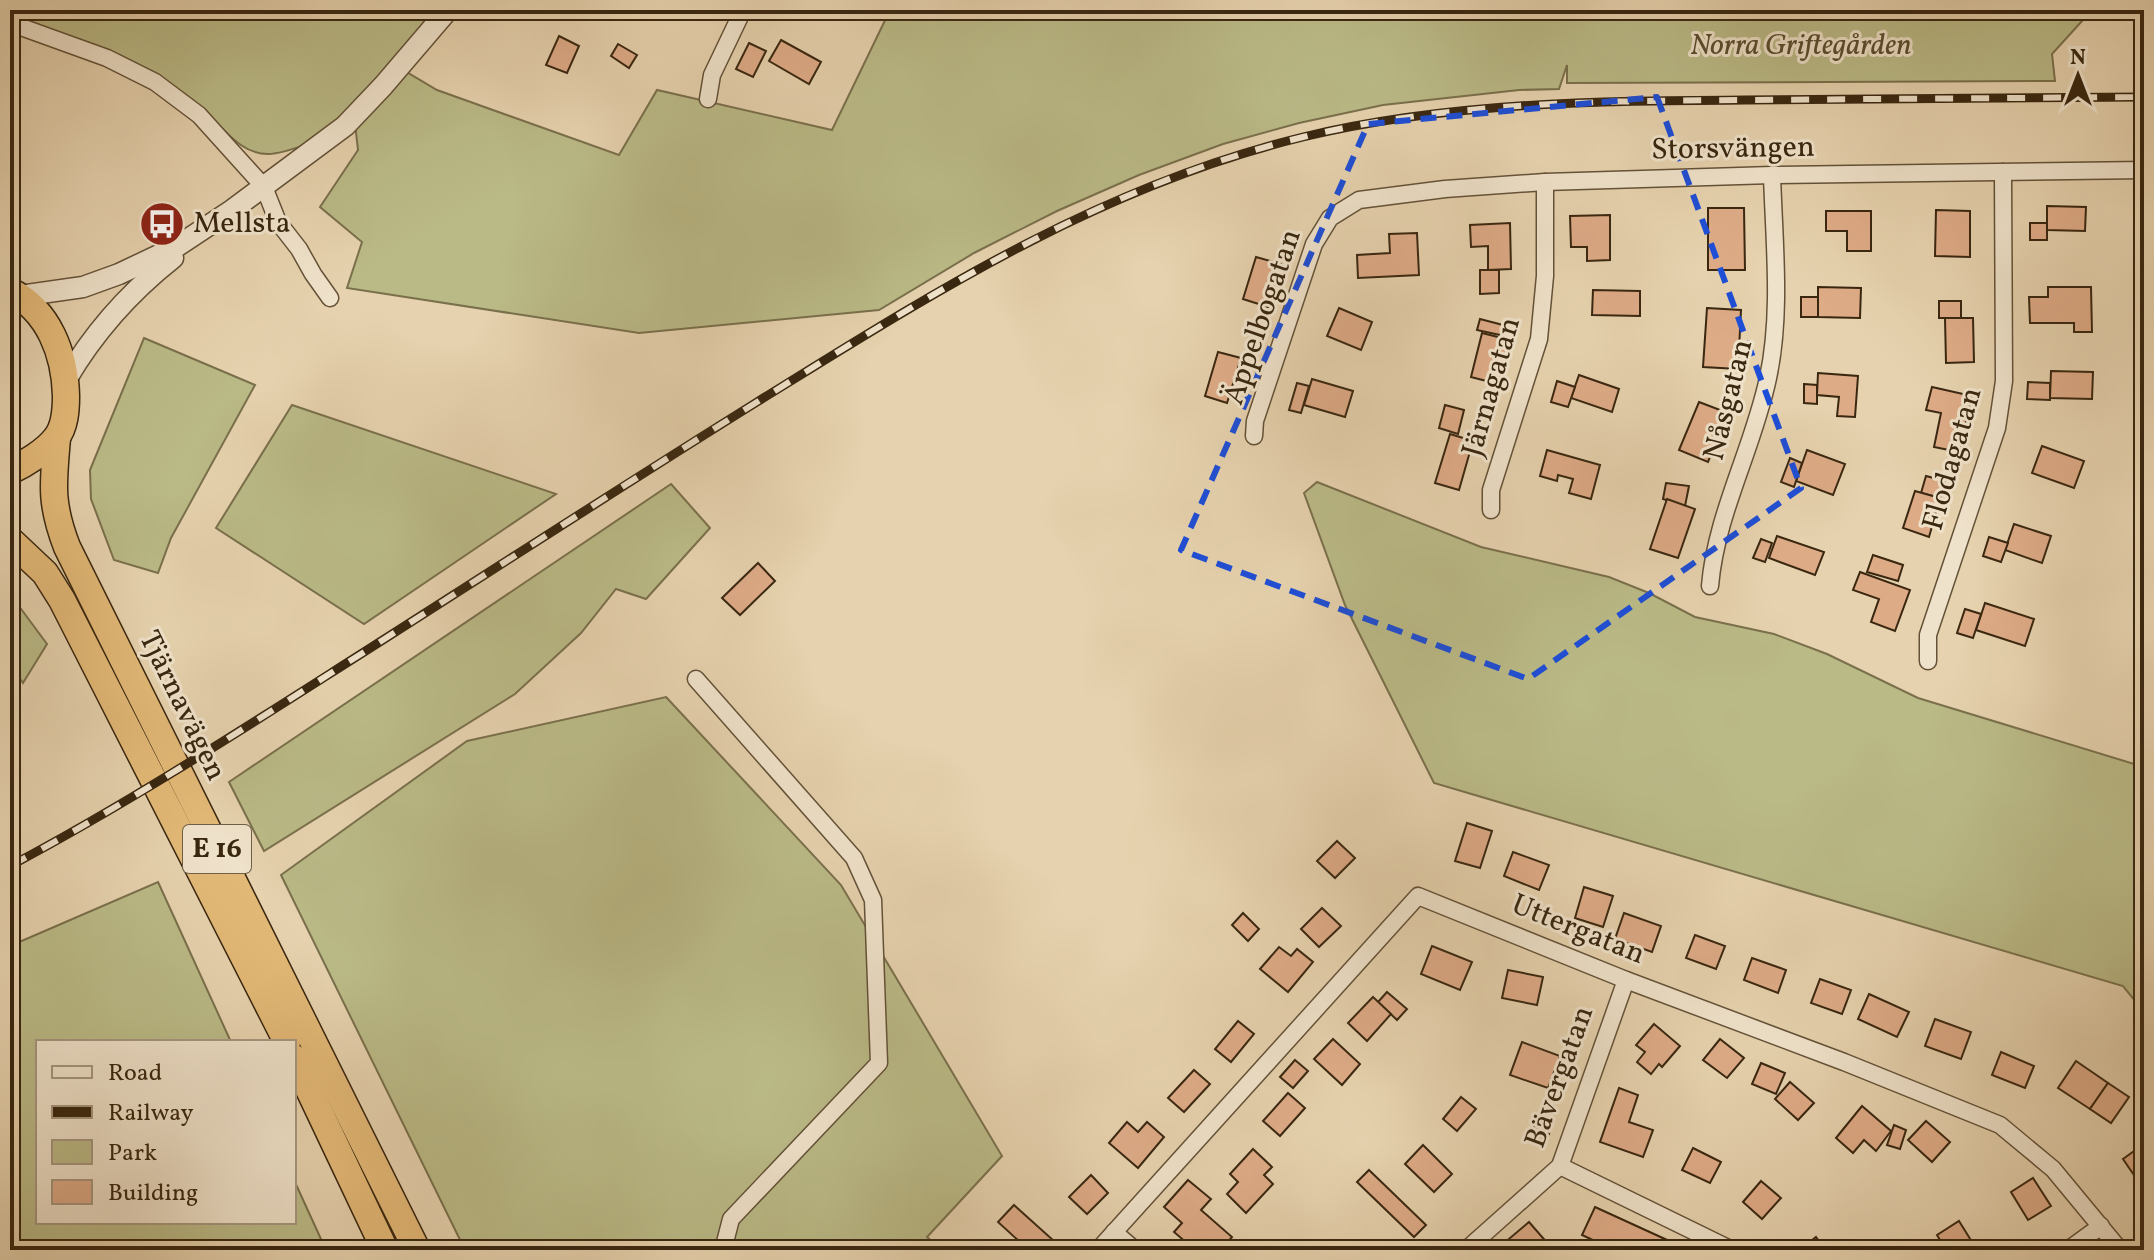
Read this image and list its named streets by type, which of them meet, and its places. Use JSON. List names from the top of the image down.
{
  "streets": {
    "highway": ["Tjärnavägen", "E 16"],
    "street": [
      "Storsvängen",
      "Äppelbogatan",
      "Järnagatan",
      "Nåsgatan",
      "Flodagatan",
      "Uttergatan",
      "Bävergatan"
    ]
  },
  "crossings": [
    ["Storsvängen", "Äppelbogatan"],
    ["Storsvängen", "Järnagatan"],
    ["Storsvängen", "Nåsgatan"],
    ["Storsvängen", "Flodagatan"],
    ["Tjärnavägen", "E 16"],
    ["Uttergatan", "Bävergatan"]
  ],
  "parks": ["Norra Griftegården"],
  "places": {
    "bus stop": ["Mellsta"]
  },
  "legend": [
    "Road",
    "Railway",
    "Park",
    "Building"
  ],
  "north": "top"
}
